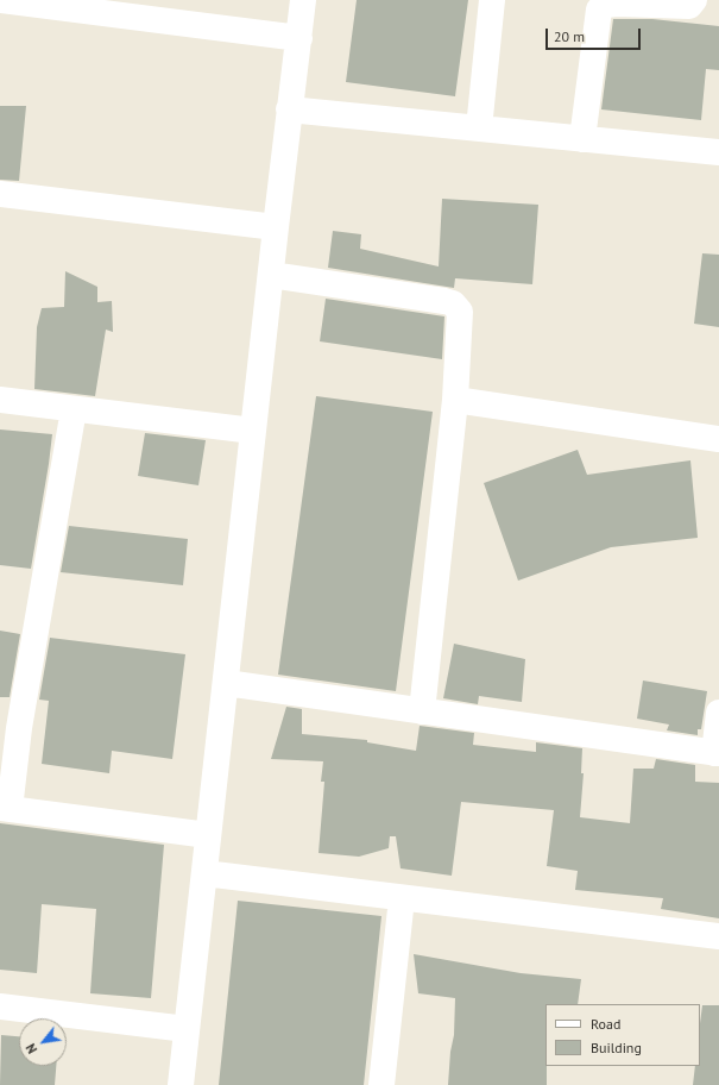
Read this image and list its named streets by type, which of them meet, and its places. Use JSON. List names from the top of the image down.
{
  "legend": ["Road", "Building"],
  "scale_bar": "20 m",
  "north": "bottom left"
}
